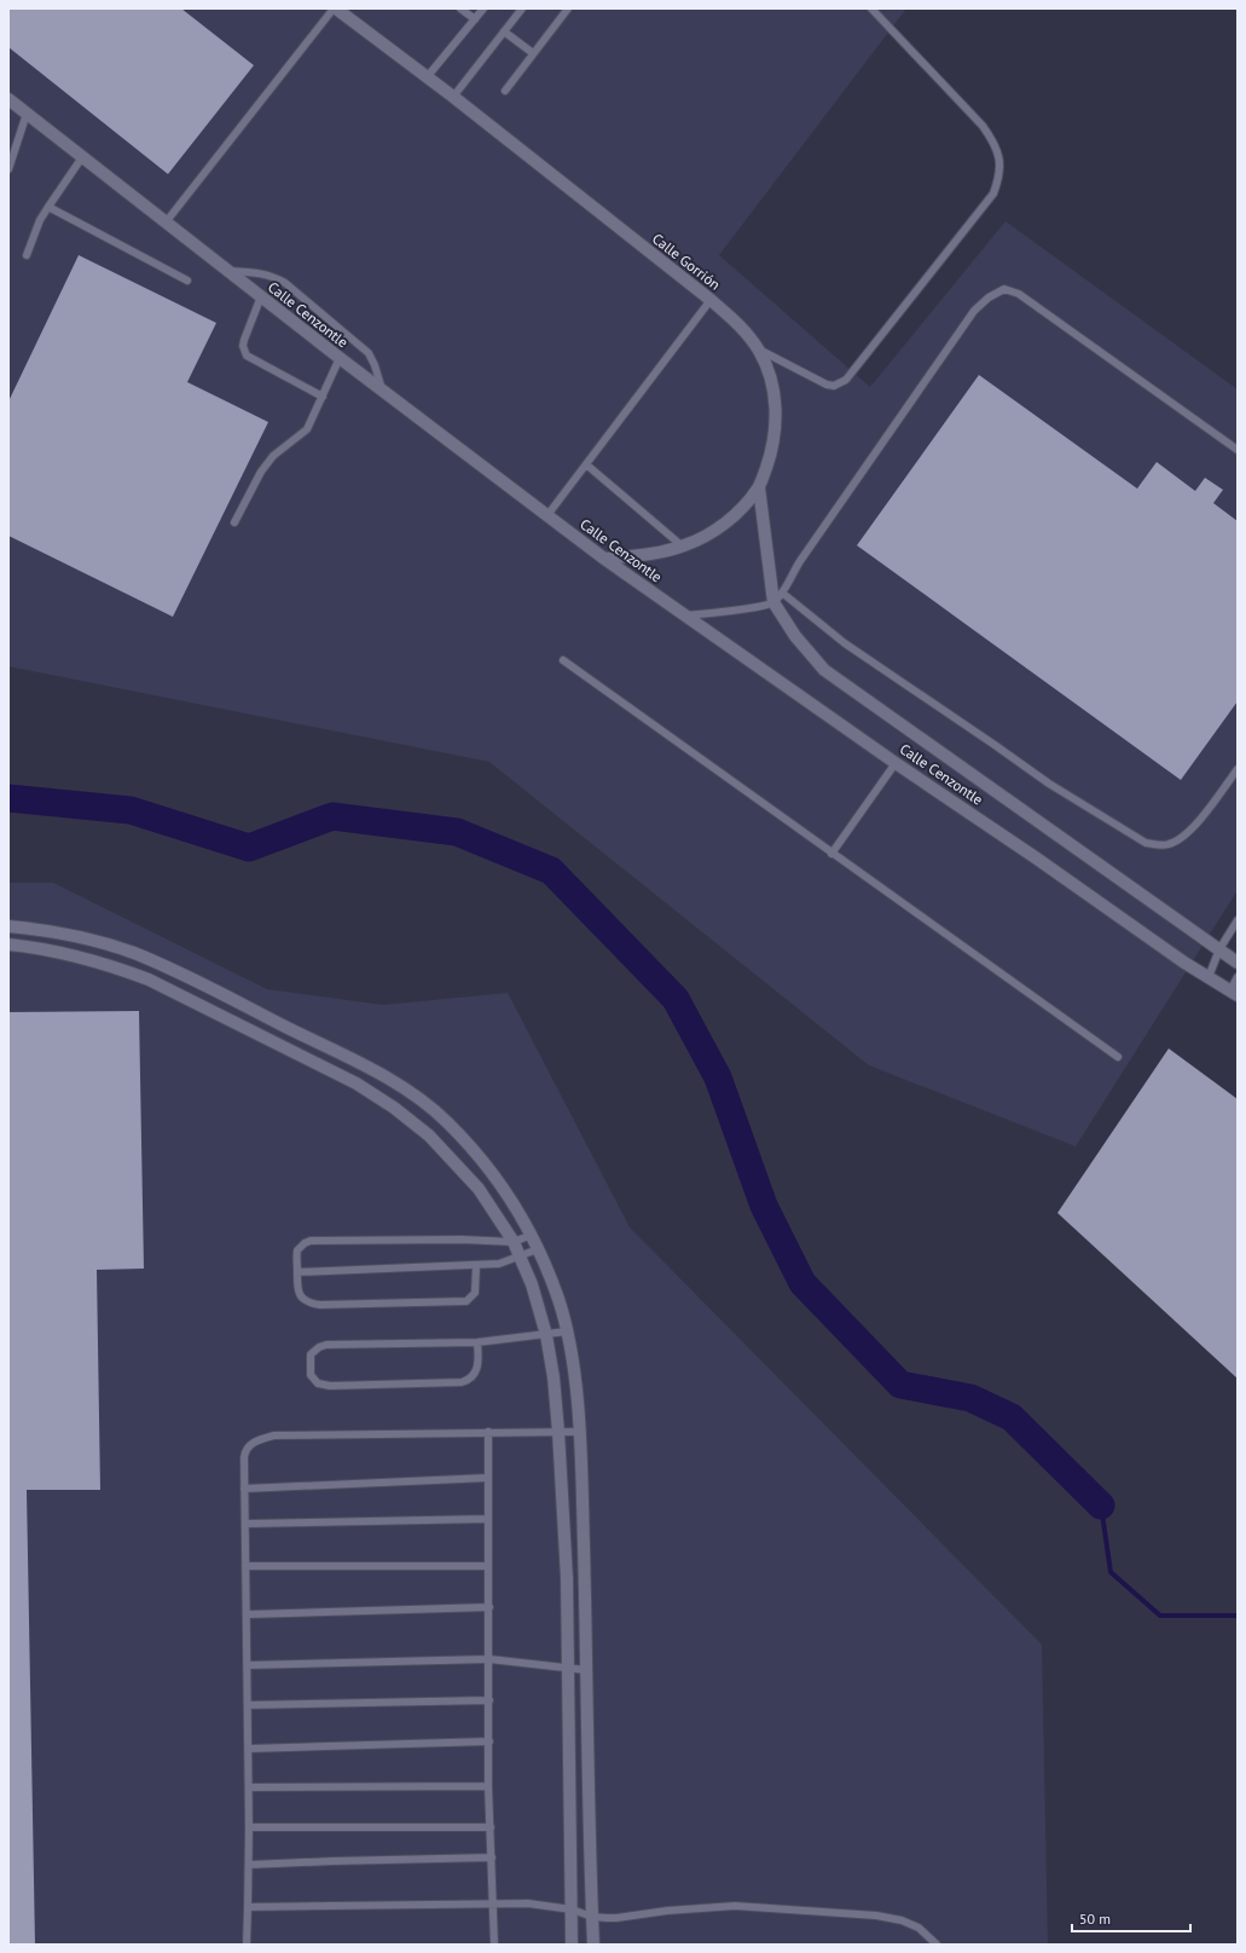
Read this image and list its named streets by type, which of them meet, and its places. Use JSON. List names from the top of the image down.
{
  "streets": {
    "street": ["Calle Gorrión", "Calle Cenzontle"]
  },
  "crossings": [
    ["Calle Gorrión", "Calle Cenzontle"]
  ],
  "scale_bar": "50 m"
}
